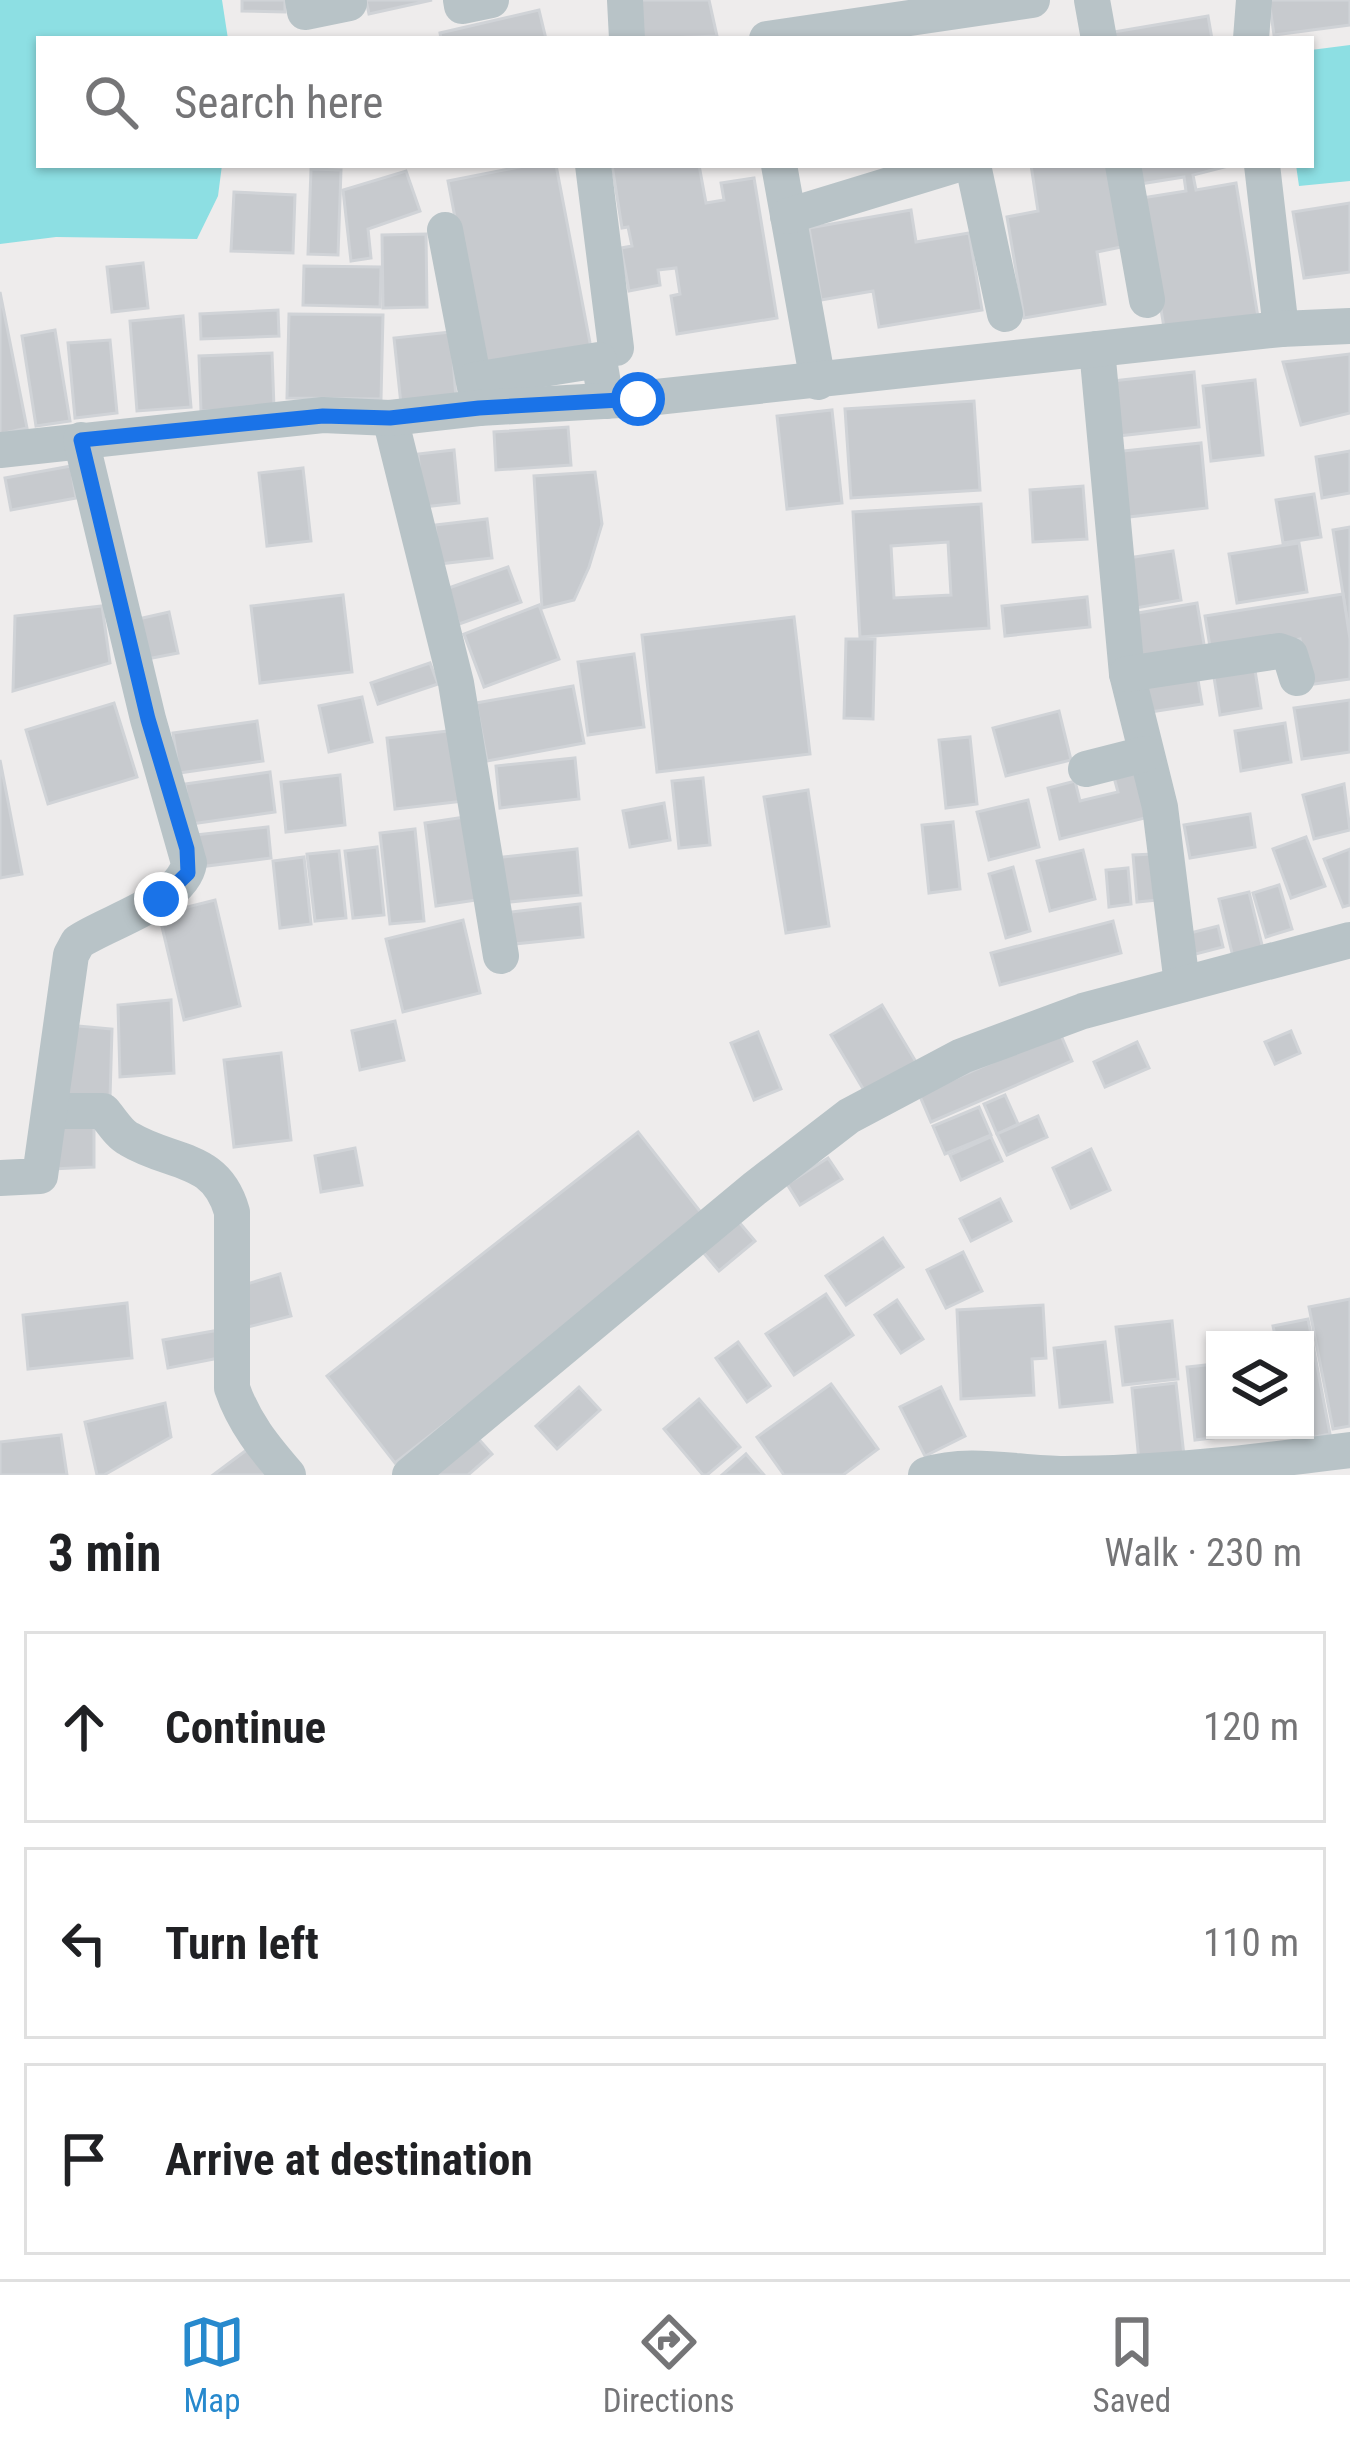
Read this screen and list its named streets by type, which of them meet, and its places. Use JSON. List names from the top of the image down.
{
  "page": {
    "search": "Search here",
    "heading": ["3 min", "Walk · 230 m"],
    "list": [
      ["Continue", "120 m"],
      ["Turn left", "110 m"],
      "Arrive at destination"
    ],
    "nav": ["Map", "Directions", "Saved"]
  }
}
